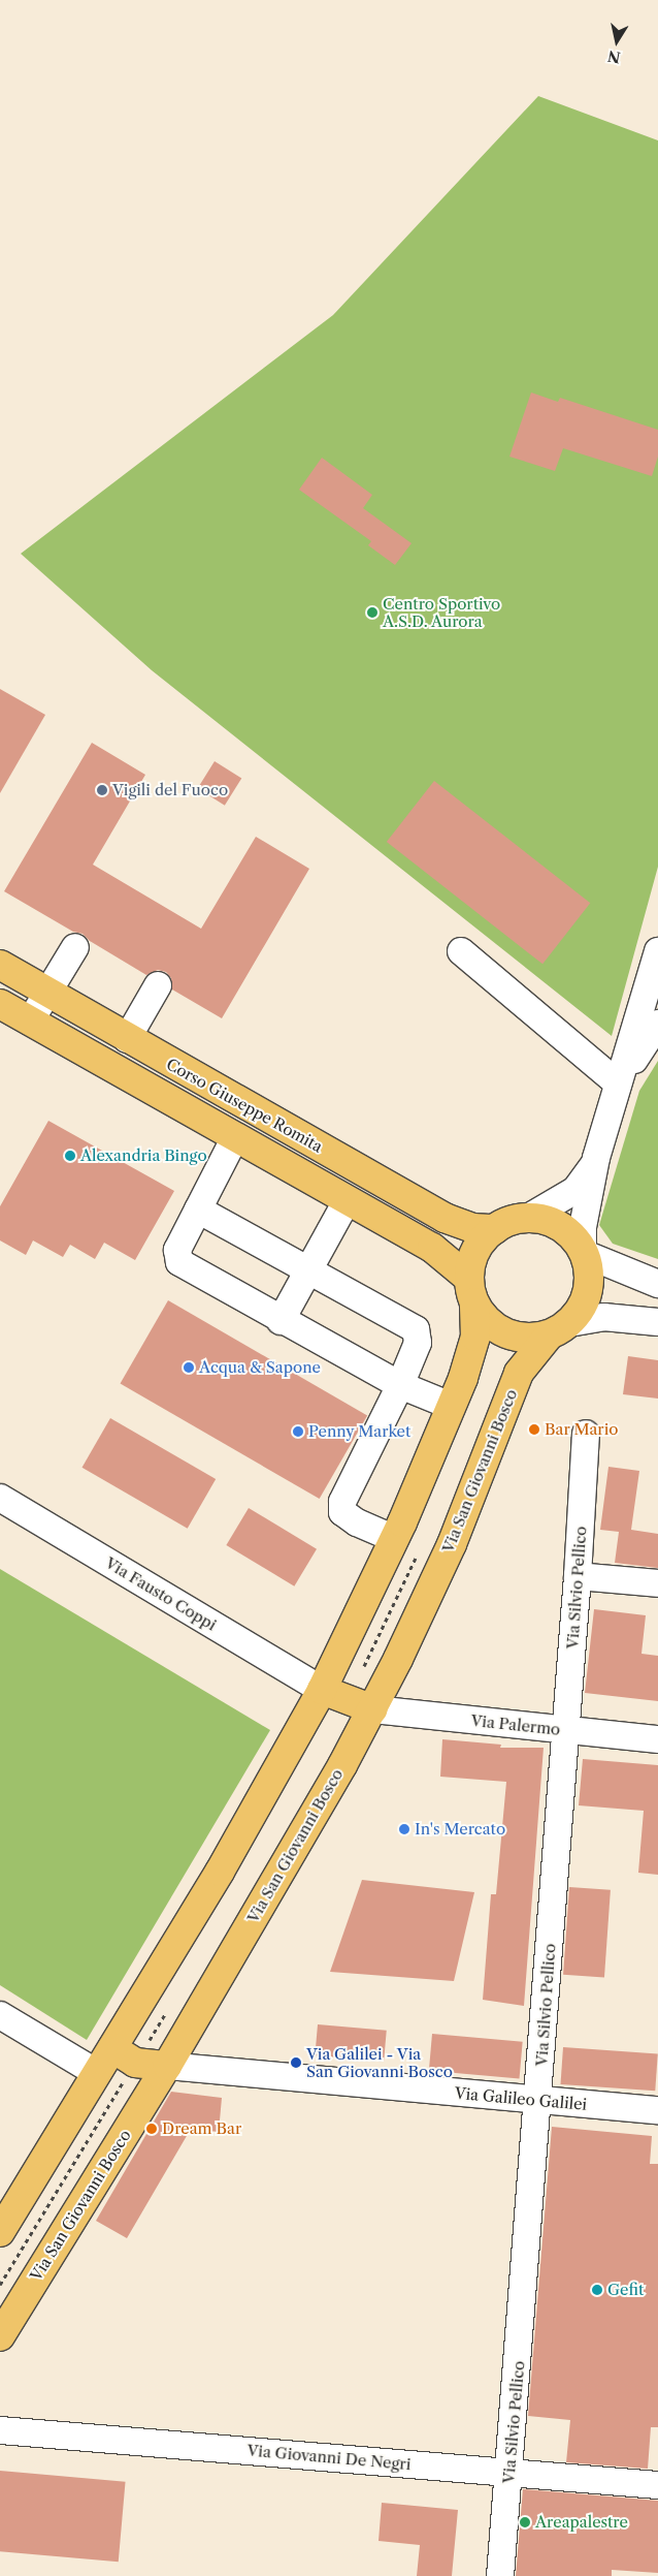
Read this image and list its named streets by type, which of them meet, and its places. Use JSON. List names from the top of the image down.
{
  "streets": {
    "main road": ["Corso Giuseppe Romita", "Via San Giovanni Bosco"],
    "street": [
      "Via Silvio Pellico",
      "Via Fausto Coppi",
      "Via Palermo",
      "Via Galileo Galilei",
      "Via Giovanni De Negri"
    ]
  },
  "crossings": [
    ["Corso Giuseppe Romita", "Via San Giovanni Bosco"],
    ["Via San Giovanni Bosco", "Via Palermo"],
    ["Via San Giovanni Bosco", "Via Galileo Galilei"],
    ["Via Silvio Pellico", "Via Palermo"],
    ["Via Silvio Pellico", "Via Galileo Galilei"],
    ["Via Silvio Pellico", "Via Giovanni De Negri"]
  ],
  "places": [
    "Centro Sportivo A.S.D. Aurora",
    "Vigili del Fuoco",
    "Alexandria Bingo",
    "Acqua & Sapone",
    "Bar Mario",
    "Penny Market",
    "In's Mercato",
    "Via Galilei - Via San Giovanni Bosco",
    "Dream Bar",
    "Gefit",
    "Areapalestre"
  ],
  "north": "bottom"
}
